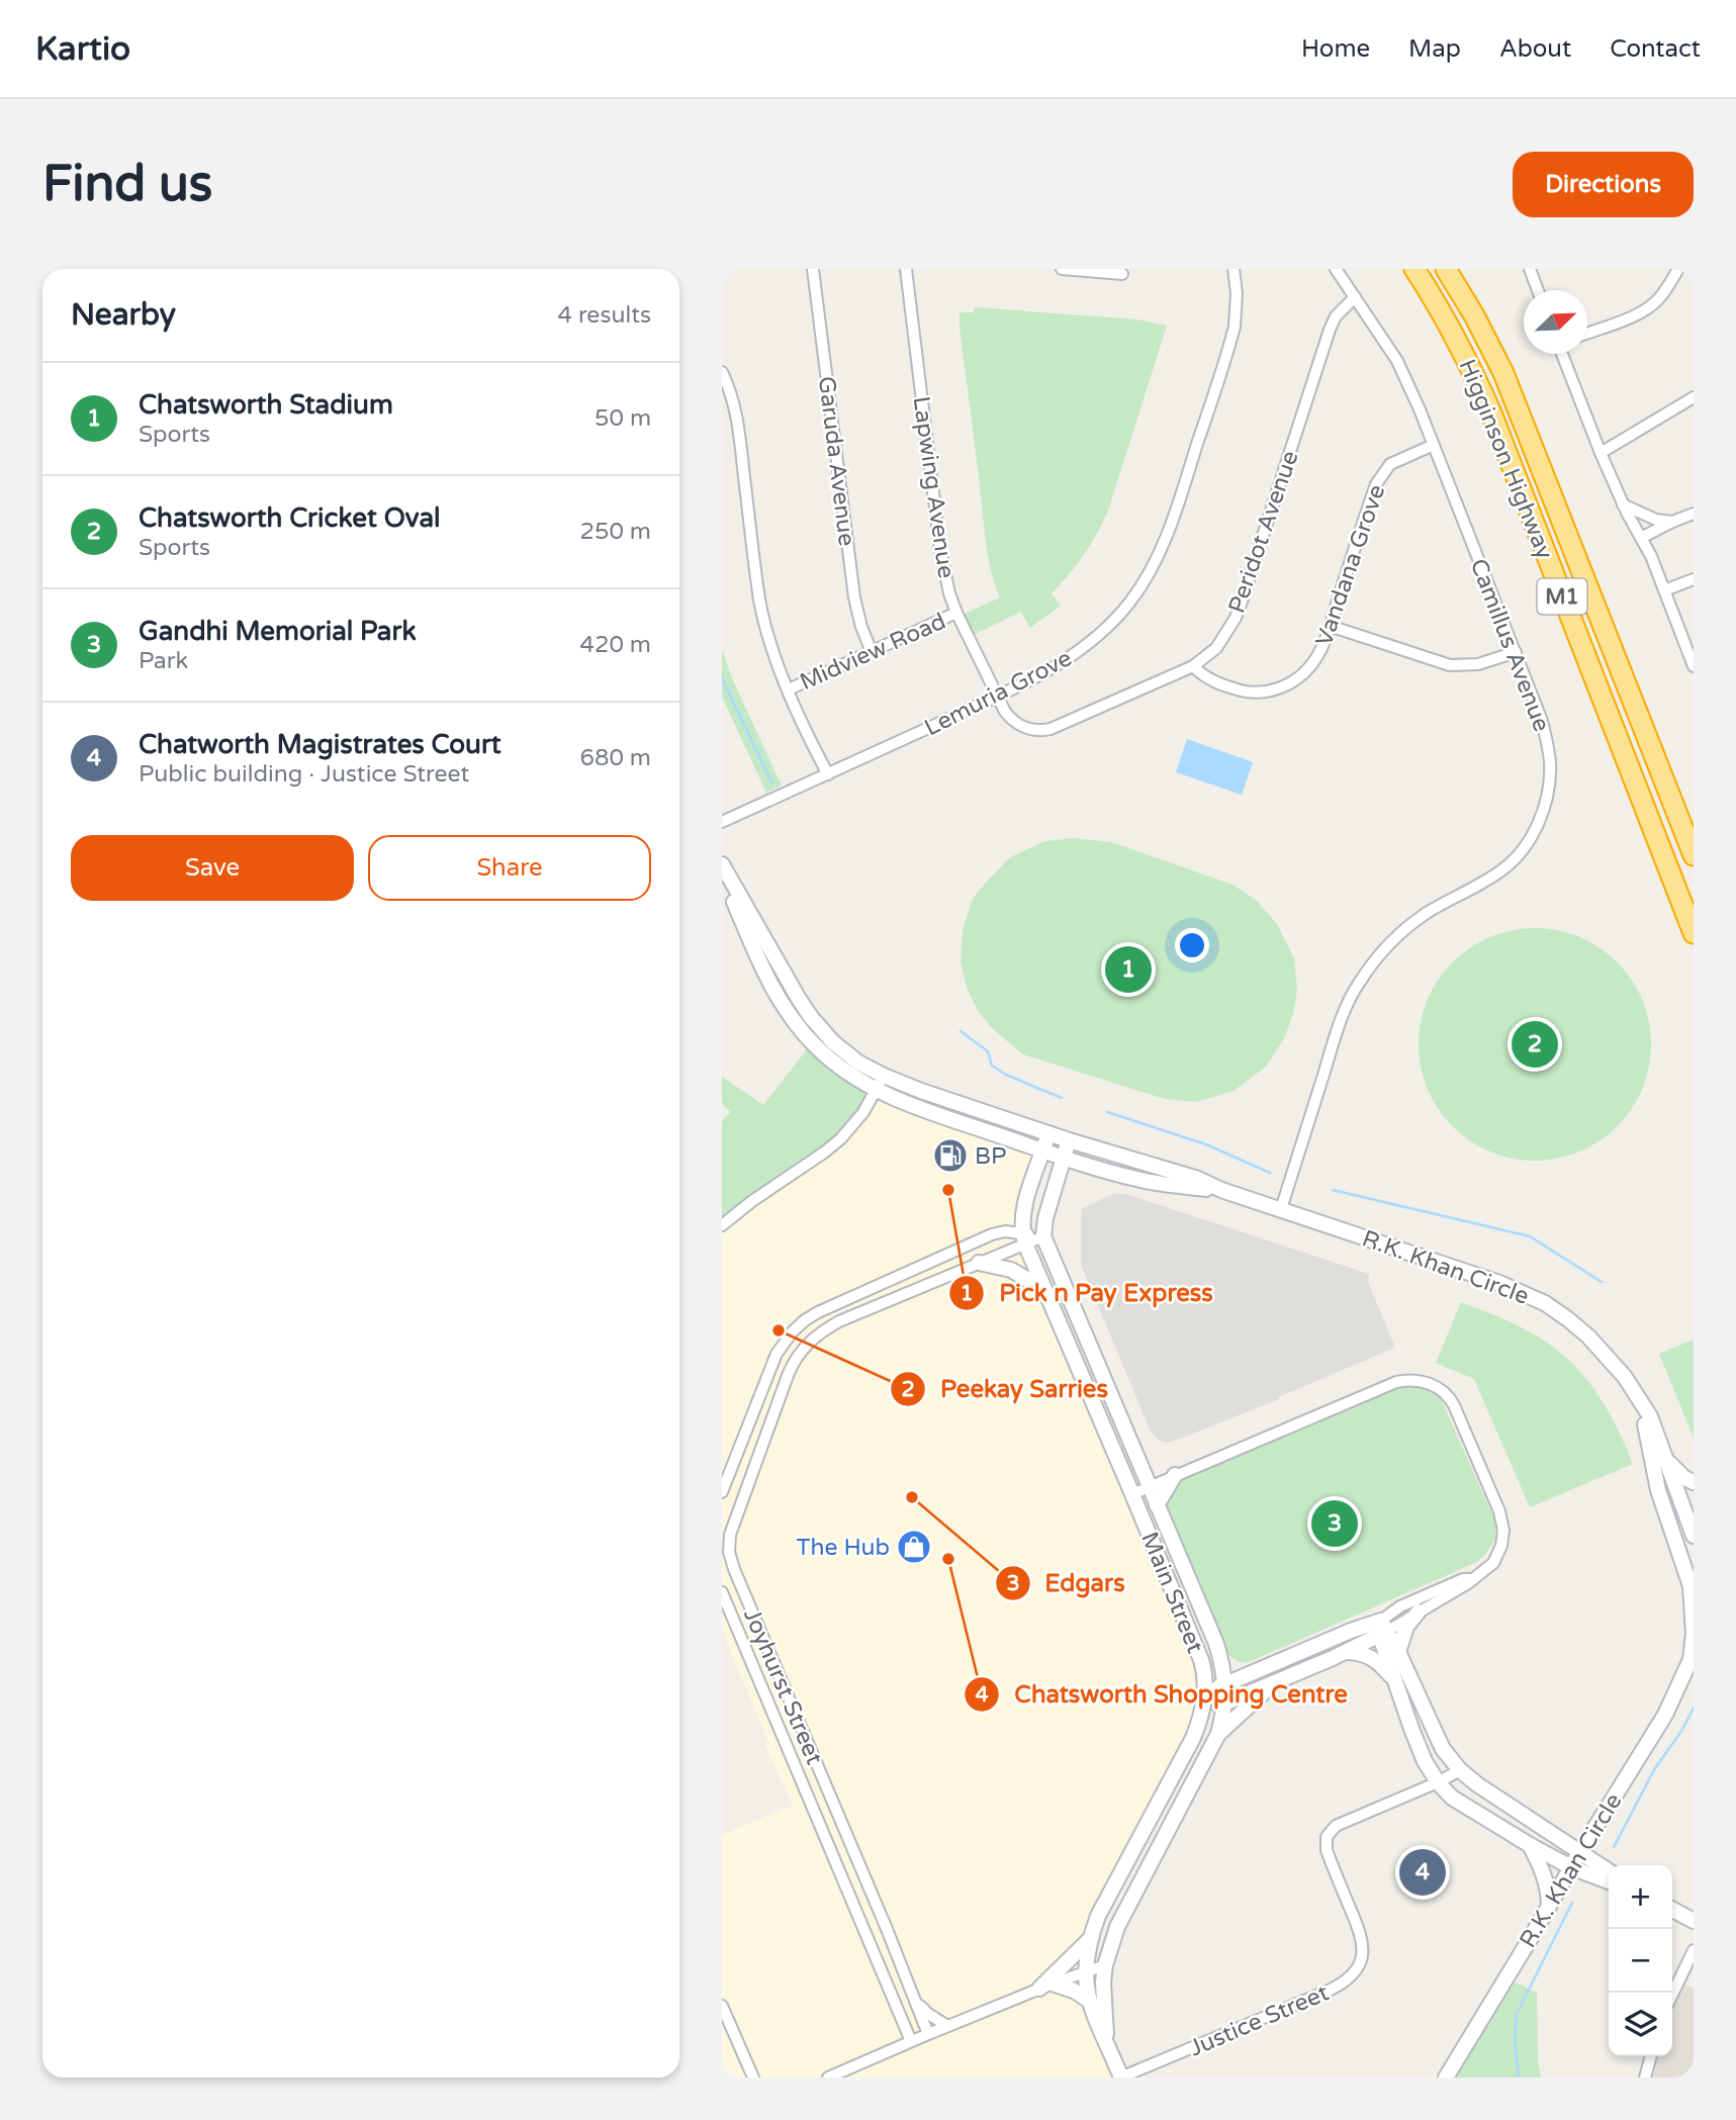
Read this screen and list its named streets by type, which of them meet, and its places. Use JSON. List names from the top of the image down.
{
  "streets": {
    "highway": ["Higginson Highway", "M1"],
    "street": [
      "Garuda Avenue",
      "Lapwing Avenue",
      "Peridot Avenue",
      "Vandana Grove",
      "Camillus Avenue",
      "Midview Road",
      "Lemuria Grove",
      "R.K. Khan Circle",
      "Main Street",
      "Joyhurst Street",
      "Justice Street"
    ]
  },
  "crossings": [
    ["Garuda Avenue", "Midview Road"],
    ["Lapwing Avenue", "Peridot Avenue"],
    ["Lapwing Avenue", "Midview Road"],
    ["Lapwing Avenue", "Lemuria Grove"],
    ["Peridot Avenue", "Vandana Grove"],
    ["Peridot Avenue", "Camillus Avenue"],
    ["Peridot Avenue", "Lemuria Grove"],
    ["Vandana Grove", "Camillus Avenue"],
    ["Camillus Avenue", "R.K. Khan Circle"],
    ["R.K. Khan Circle", "Main Street"],
    ["Main Street", "Joyhurst Street"],
    ["Main Street", "Justice Street"]
  ],
  "places": {
    "fuel station": ["BP"],
    "other": [
      "Pick n Pay Express",
      "Peekay Sarries",
      "Edgars",
      "Chatsworth Shopping Centre"
    ],
    "shop": ["The Hub"]
  },
  "north": "top right",
  "page": {
    "header": "Kartio",
    "nav": [
      "Home",
      "Map",
      "About",
      "Contact"
    ],
    "buttons": [
      "Directions",
      ["Save", "Share"]
    ],
    "title": "Find us",
    "heading": ["Nearby", "4 results"],
    "list": [
      {
        "mark": "1",
        "name": "Chatsworth Stadium",
        "note": "Sports",
        "value": "50 m"
      },
      {
        "mark": "2",
        "name": "Chatsworth Cricket Oval",
        "note": "Sports",
        "value": "250 m"
      },
      {
        "mark": "3",
        "name": "Gandhi Memorial Park",
        "note": "Park",
        "value": "420 m"
      },
      {
        "mark": "4",
        "name": "Chatworth Magistrates Court",
        "note": "Public building · Justice Street",
        "value": "680 m"
      }
    ],
    "pins": [
      "1",
      "2",
      "3",
      "4"
    ],
    "map_buttons": ["+", "−"]
  }
}
